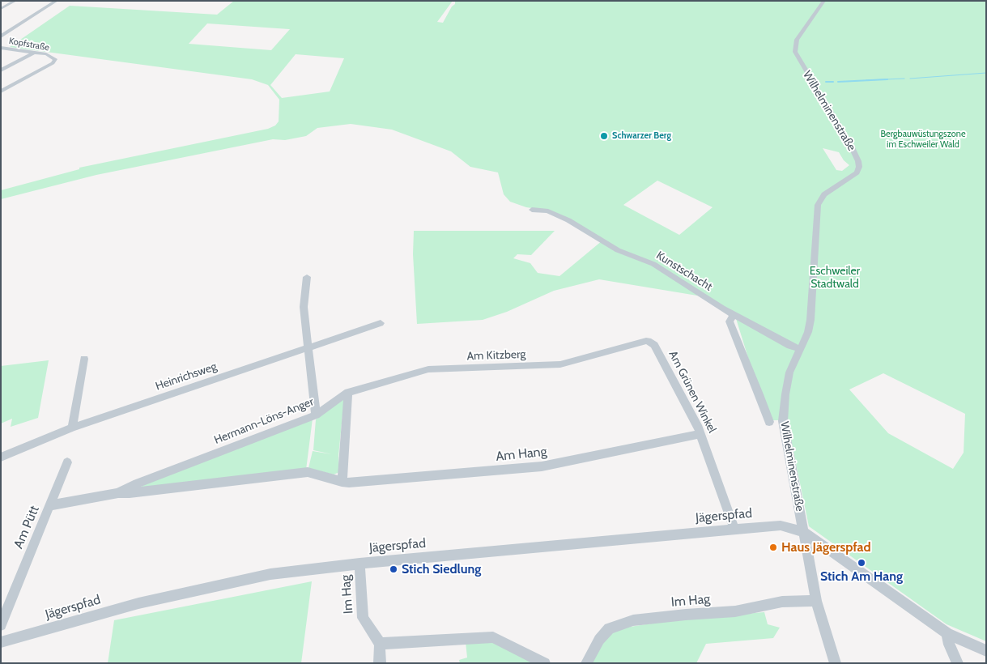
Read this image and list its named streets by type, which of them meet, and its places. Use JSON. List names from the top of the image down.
{
  "streets": {
    "street": [
      "Kopfstraße",
      "Wilhelminenstraße",
      "Kunstschacht",
      "Am Kitzberg",
      "Heinrichsweg",
      "Am Grünen Winkel",
      "Hermann-Löns-Anger",
      "Am Hang",
      "Jägerspfad",
      "Am Pütt",
      "Im Hag"
    ]
  },
  "crossings": [
    ["Wilhelminenstraße", "Kunstschacht"],
    ["Wilhelminenstraße", "Jägerspfad"],
    ["Wilhelminenstraße", "Im Hag"],
    ["Am Kitzberg", "Am Grünen Winkel"],
    ["Am Kitzberg", "Hermann-Löns-Anger"],
    ["Am Grünen Winkel", "Am Hang"],
    ["Am Grünen Winkel", "Jägerspfad"],
    ["Hermann-Löns-Anger", "Am Hang"],
    ["Hermann-Löns-Anger", "Am Pütt"],
    ["Jägerspfad", "Im Hag"]
  ],
  "parks": ["Bergbauwüstungszone im Eschweiler Wald", "Eschweiler Stadtwald"],
  "places": [
    "Schwarzer Berg",
    "Haus Jägerspfad",
    "Stich Am Hang",
    "Stich Siedlung"
  ]
}
